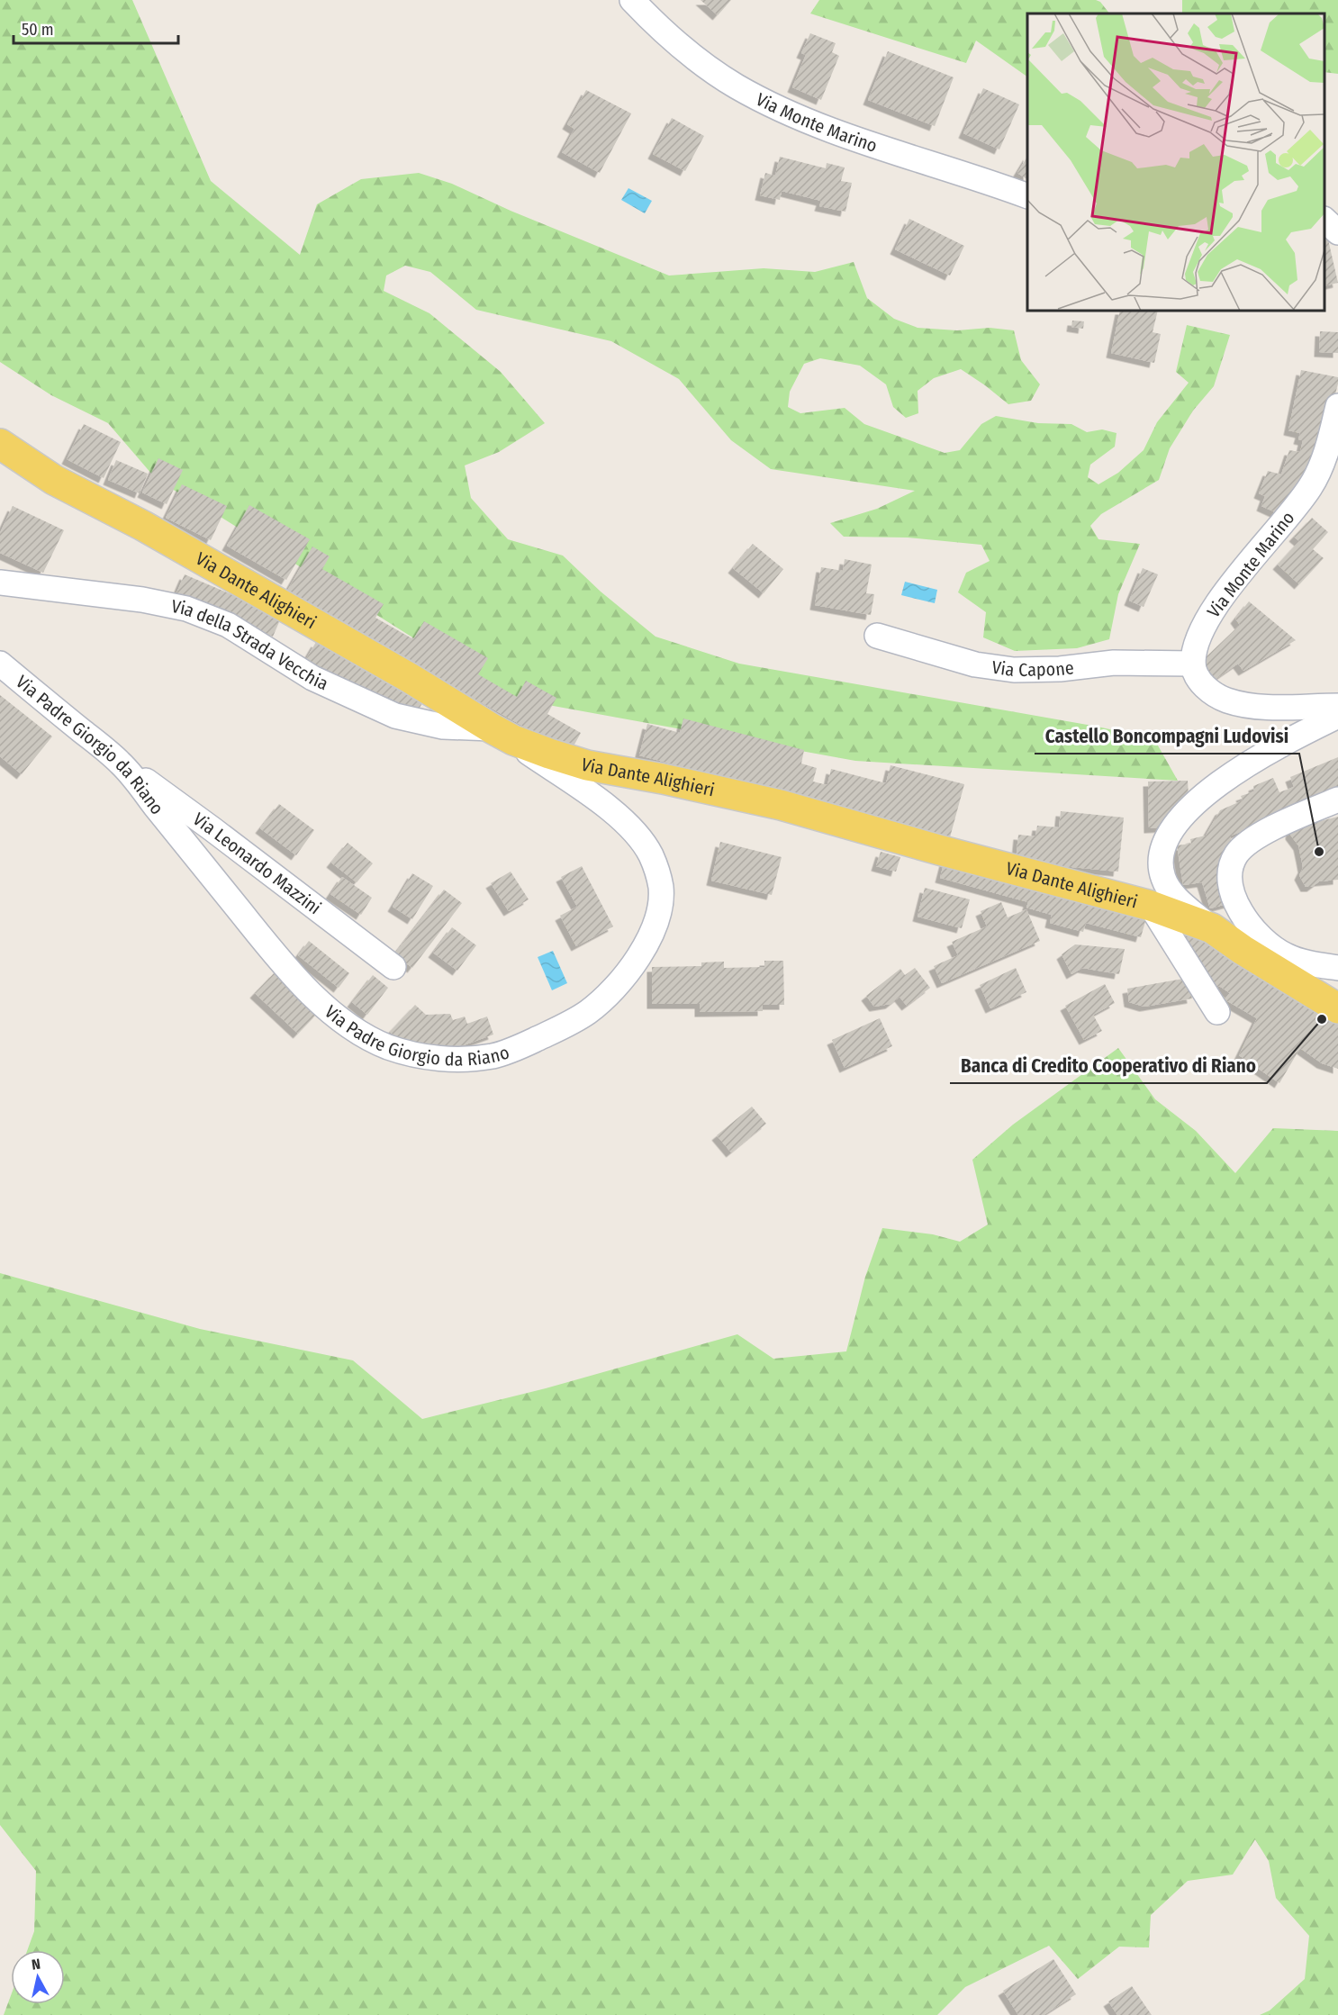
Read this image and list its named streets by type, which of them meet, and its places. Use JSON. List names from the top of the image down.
{
  "streets": {
    "main road": ["Via Dante Alighieri"],
    "street": [
      "Via Monte Marino",
      "Via della Strada Vecchia",
      "Via Capone",
      "Via Padre Giorgio da Riano",
      "Via Leonardo Mazzini"
    ]
  },
  "crossings": [
    ["Via Monte Marino", "Via Capone"],
    ["Via Dante Alighieri", "Via della Strada Vecchia"],
    ["Via Dante Alighieri", "Via Padre Giorgio da Riano"],
    ["Via della Strada Vecchia", "Via Padre Giorgio da Riano"],
    ["Via Padre Giorgio da Riano", "Via Leonardo Mazzini"]
  ],
  "places": ["Castello Boncompagni Ludovisi", "Banca di Credito Cooperativo di Riano"],
  "scale_bar": "50 m",
  "north": "top"
}
